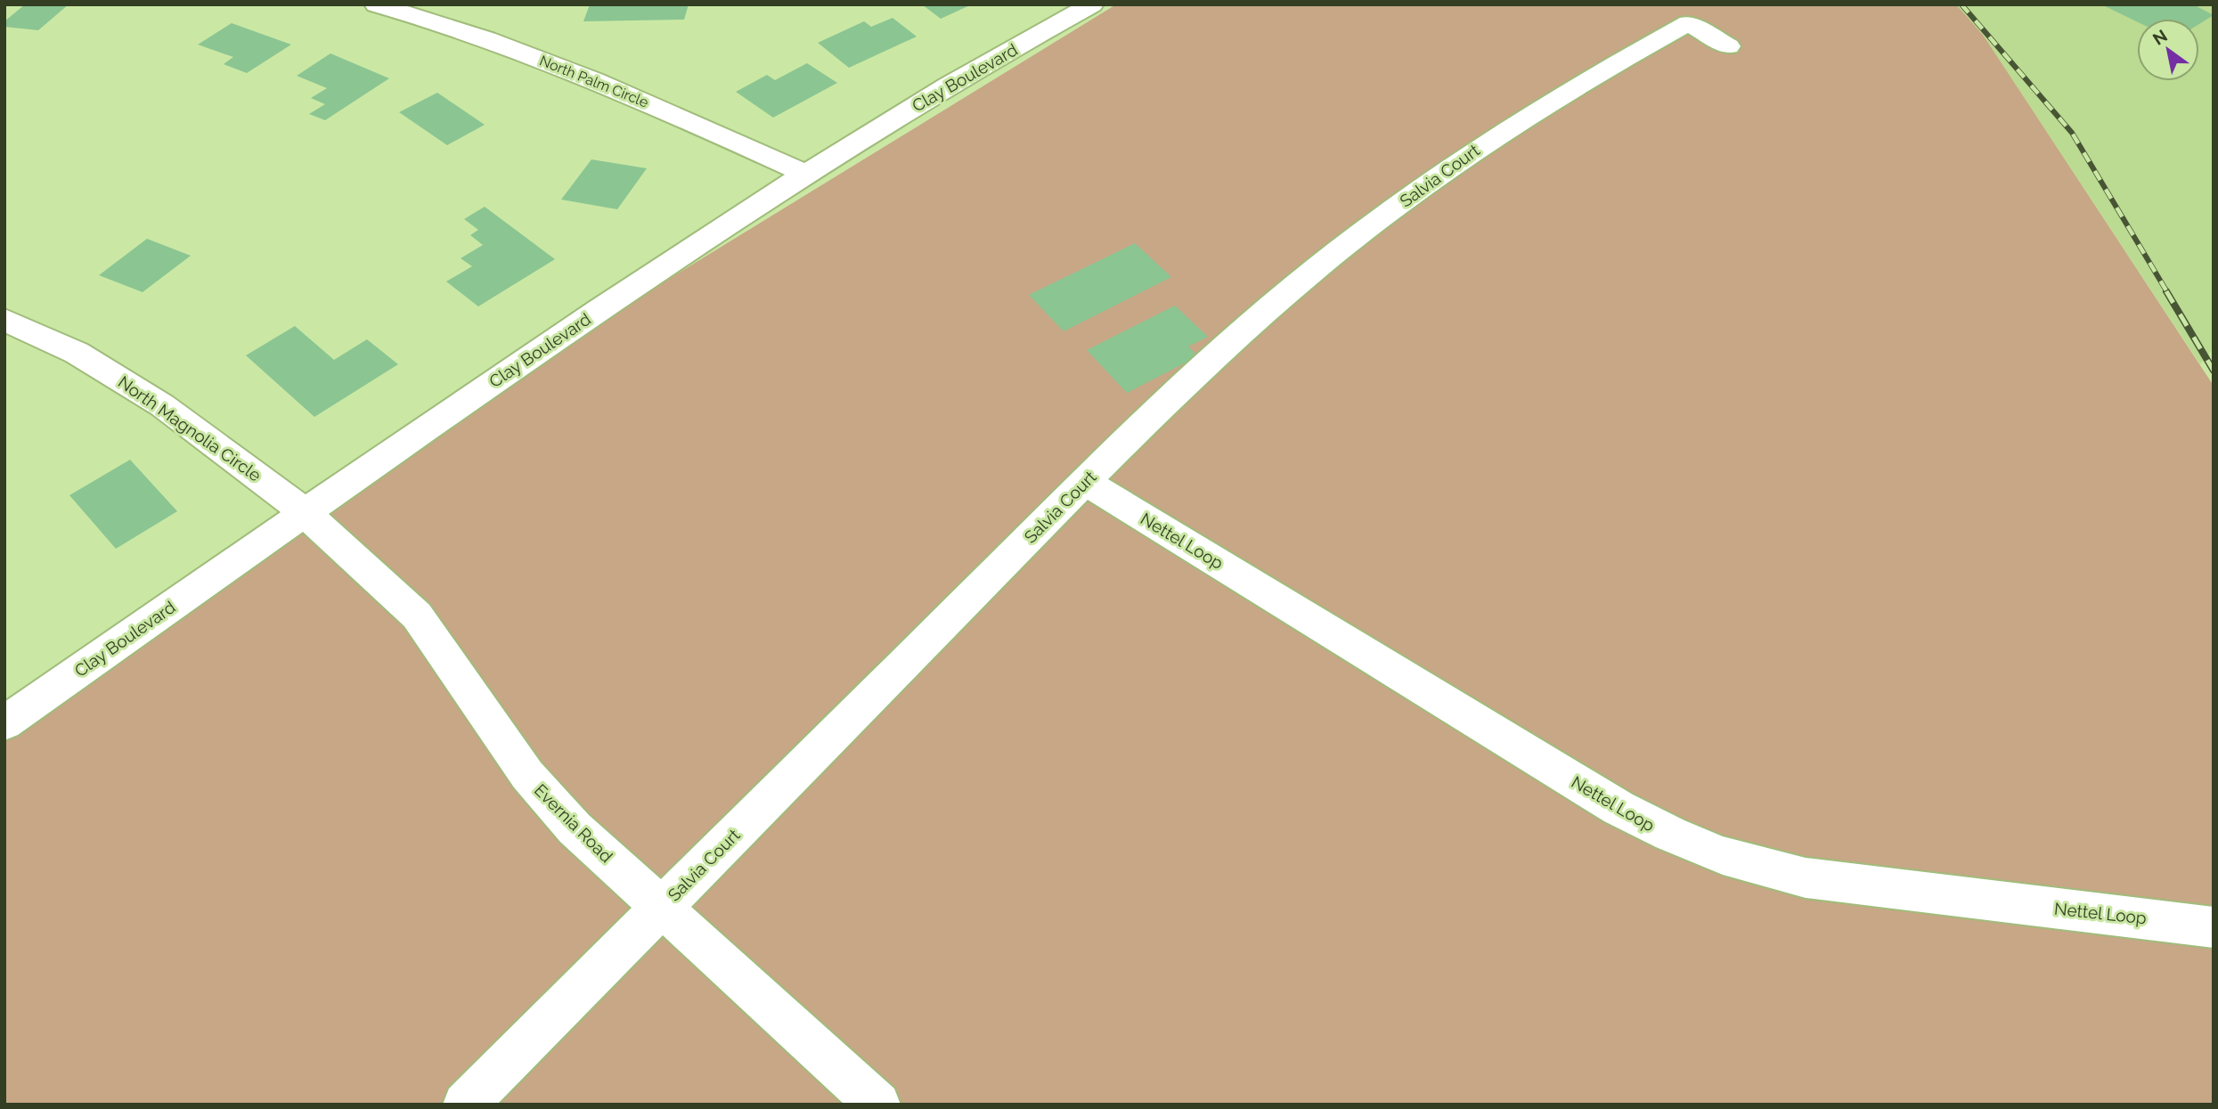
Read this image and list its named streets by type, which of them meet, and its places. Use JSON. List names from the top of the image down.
{
  "streets": {
    "street": [
      "Clay Boulevard",
      "North Palm Circle",
      "Salvia Court",
      "North Magnolia Circle",
      "Nettel Loop",
      "Evernia Road"
    ]
  },
  "crossings": [
    ["Clay Boulevard", "North Palm Circle"],
    ["Clay Boulevard", "North Magnolia Circle"],
    ["Clay Boulevard", "Evernia Road"],
    ["Salvia Court", "Nettel Loop"],
    ["Salvia Court", "Evernia Road"],
    ["North Magnolia Circle", "Evernia Road"]
  ],
  "north": "top left"
}
